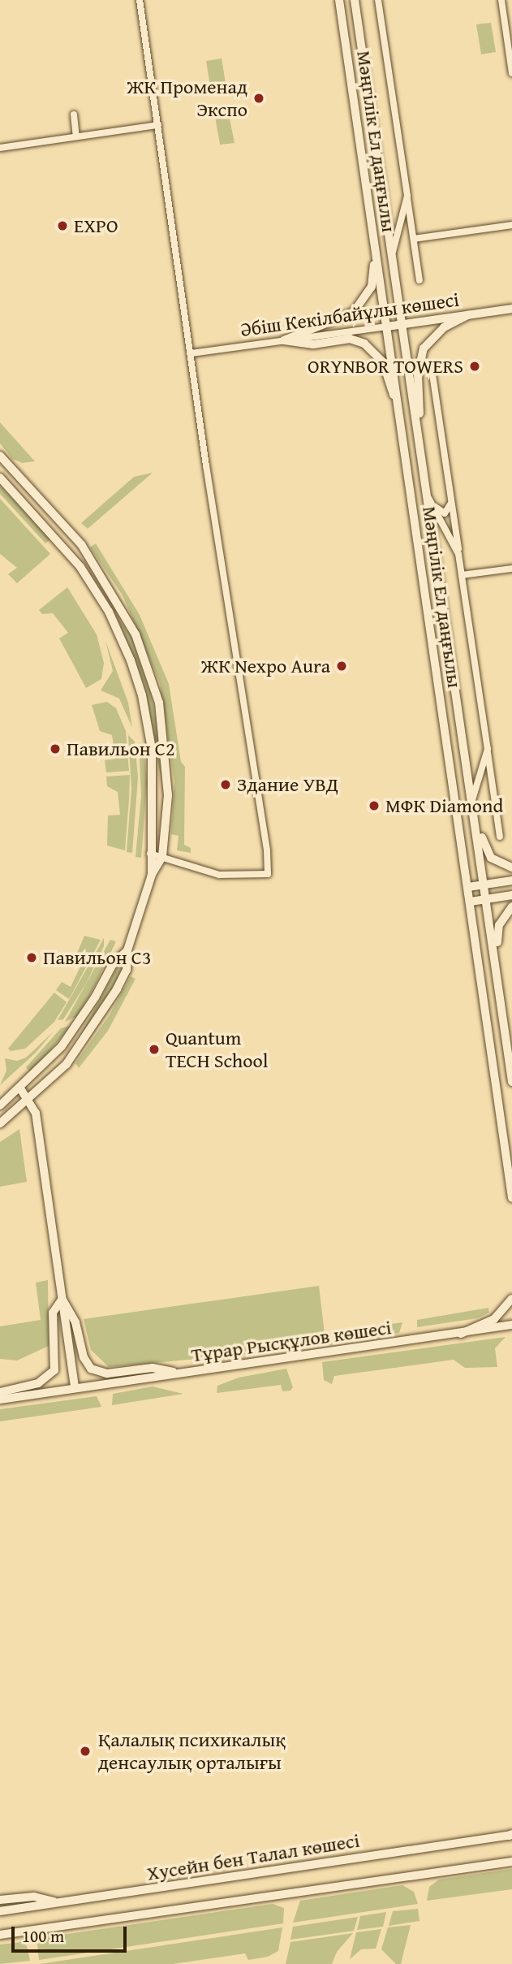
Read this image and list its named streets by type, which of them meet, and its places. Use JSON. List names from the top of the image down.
{
  "streets": {
    "main road": ["Мәңгілік Ел даңғылы"],
    "street": ["Әбіш Кекілбайұлы көшесі", "Тұрар Рысқұлов көшесі", "Хусейн бен Талал көшесі"]
  },
  "crossings": [
    ["Мәңгілік Ел даңғылы", "Әбіш Кекілбайұлы көшесі"]
  ],
  "places": [
    "ЖК Променад Экспо",
    "EXPO",
    "ORYNBOR TOWERS",
    "ЖК Nexpo Aura",
    "Павильон С2",
    "Здание УВД",
    "МФК Diamond",
    "Павильон С3",
    "Quantum TECH School",
    "Қалалық психикалық денсаулық орталығы"
  ],
  "scale_bar": "100 m"
}
